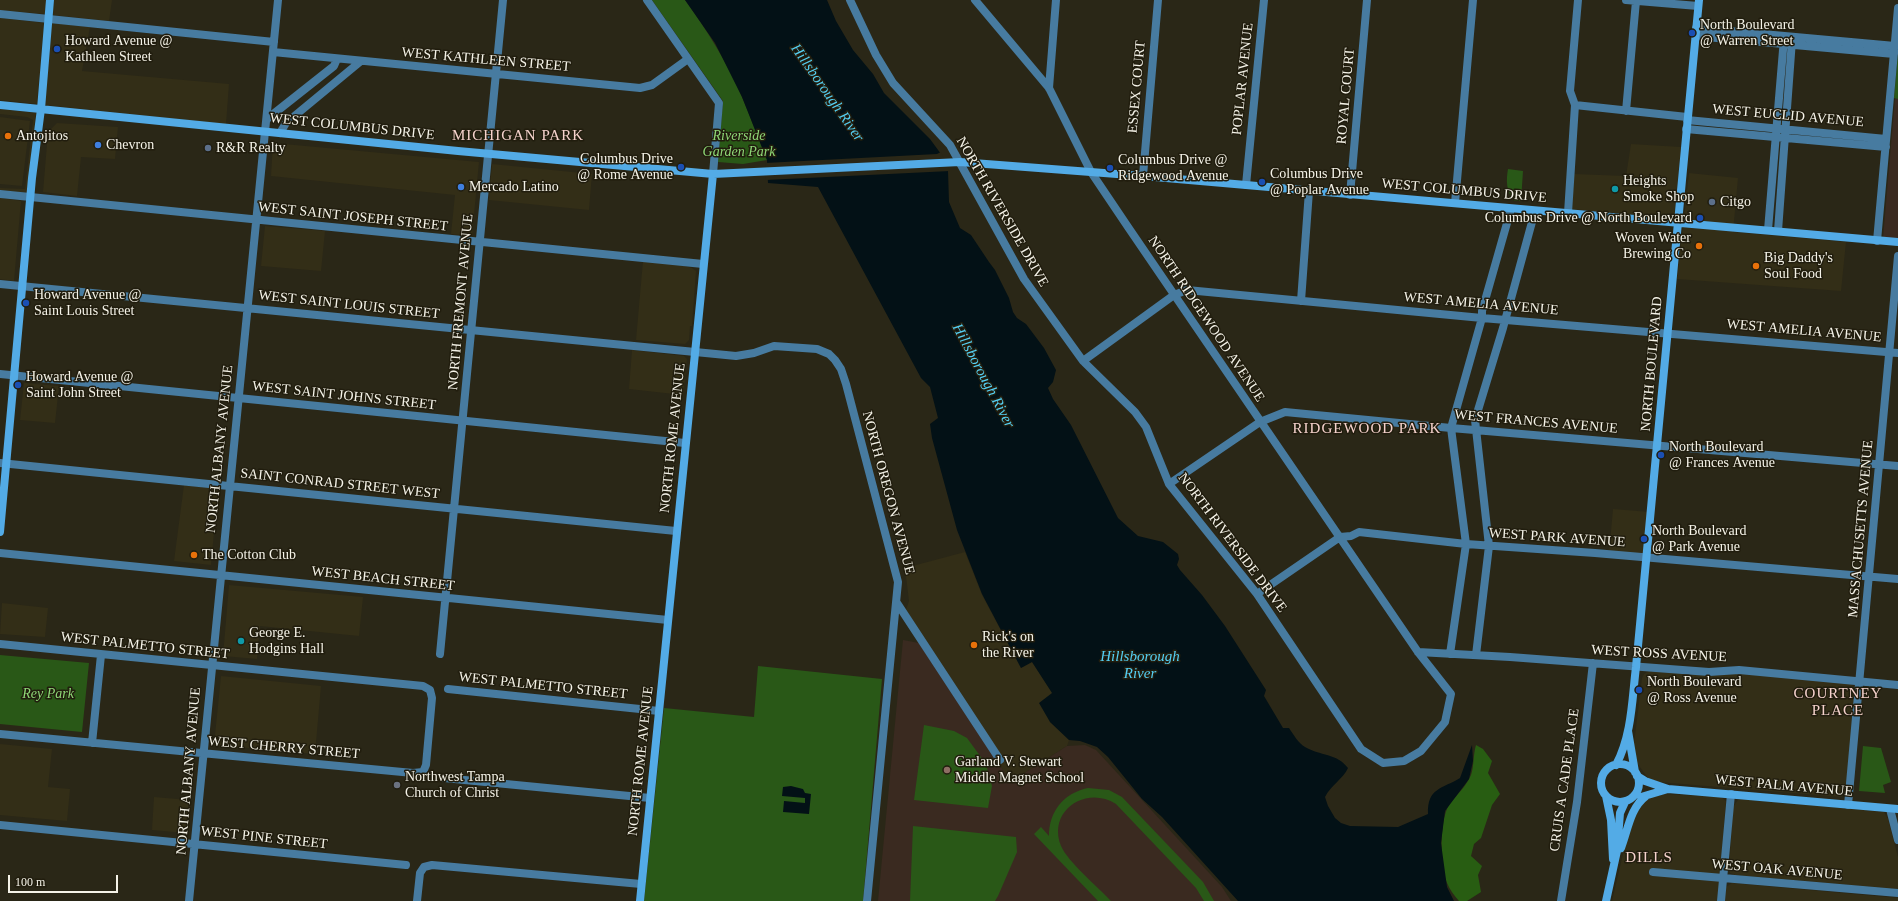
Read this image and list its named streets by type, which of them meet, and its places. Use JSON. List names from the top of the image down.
{
  "streets": {
    "main road": [
      "WEST COLUMBUS DRIVE",
      "NORTH BOULEVARD",
      "NORTH ROME AVENUE",
      "WEST PALM AVENUE"
    ],
    "street": [
      "WEST KATHLEEN STREET",
      "POPLAR AVENUE",
      "ESSEX COURT",
      "ROYAL COURT",
      "WEST EUCLID AVENUE",
      "NORTH RIVERSIDE DRIVE",
      "WEST SAINT JOSEPH STREET",
      "NORTH FREMONT AVENUE",
      "WEST AMELIA AVENUE",
      "WEST SAINT LOUIS STREET",
      "NORTH RIDGEWOOD AVENUE",
      "WEST SAINT JOHNS STREET",
      "WEST FRANCES AVENUE",
      "NORTH ALBANY AVENUE",
      "SAINT CONRAD STREET WEST",
      "NORTH OREGON AVENUE",
      "MASSACHUSETTS AVENUE",
      "WEST PARK AVENUE",
      "WEST BEACH STREET",
      "WEST PALMETTO STREET",
      "WEST ROSS AVENUE",
      "WEST CHERRY STREET",
      "CRUIS A CADE PLACE",
      "WEST PINE STREET",
      "WEST OAK AVENUE"
    ]
  },
  "crossings": [
    ["WEST KATHLEEN STREET", "NORTH FREMONT AVENUE"],
    ["WEST KATHLEEN STREET", "NORTH ROME AVENUE"],
    ["WEST KATHLEEN STREET", "NORTH ALBANY AVENUE"],
    ["POPLAR AVENUE", "WEST COLUMBUS DRIVE"],
    ["ESSEX COURT", "WEST COLUMBUS DRIVE"],
    ["ROYAL COURT", "WEST COLUMBUS DRIVE"],
    ["WEST EUCLID AVENUE", "NORTH BOULEVARD"],
    ["WEST COLUMBUS DRIVE", "NORTH RIVERSIDE DRIVE"],
    ["WEST COLUMBUS DRIVE", "NORTH FREMONT AVENUE"],
    ["WEST COLUMBUS DRIVE", "NORTH RIDGEWOOD AVENUE"],
    ["WEST COLUMBUS DRIVE", "NORTH BOULEVARD"],
    ["WEST COLUMBUS DRIVE", "NORTH ROME AVENUE"],
    ["WEST COLUMBUS DRIVE", "NORTH ALBANY AVENUE"],
    ["NORTH RIVERSIDE DRIVE", "WEST AMELIA AVENUE"],
    ["NORTH RIVERSIDE DRIVE", "NORTH RIDGEWOOD AVENUE"],
    ["NORTH RIVERSIDE DRIVE", "WEST FRANCES AVENUE"],
    ["NORTH RIVERSIDE DRIVE", "WEST PARK AVENUE"],
    ["WEST SAINT JOSEPH STREET", "NORTH FREMONT AVENUE"],
    ["WEST SAINT JOSEPH STREET", "NORTH ROME AVENUE"],
    ["WEST SAINT JOSEPH STREET", "NORTH ALBANY AVENUE"],
    ["NORTH FREMONT AVENUE", "WEST SAINT LOUIS STREET"],
    ["NORTH FREMONT AVENUE", "WEST SAINT JOHNS STREET"],
    ["NORTH FREMONT AVENUE", "SAINT CONRAD STREET WEST"],
    ["NORTH FREMONT AVENUE", "WEST BEACH STREET"],
    ["WEST AMELIA AVENUE", "NORTH RIDGEWOOD AVENUE"],
    ["WEST AMELIA AVENUE", "NORTH BOULEVARD"],
    ["WEST AMELIA AVENUE", "MASSACHUSETTS AVENUE"],
    ["WEST SAINT LOUIS STREET", "NORTH ROME AVENUE"],
    ["WEST SAINT LOUIS STREET", "NORTH ALBANY AVENUE"],
    ["WEST SAINT LOUIS STREET", "NORTH OREGON AVENUE"],
    ["NORTH RIDGEWOOD AVENUE", "WEST FRANCES AVENUE"],
    ["NORTH RIDGEWOOD AVENUE", "WEST PARK AVENUE"],
    ["NORTH RIDGEWOOD AVENUE", "WEST ROSS AVENUE"],
    ["NORTH BOULEVARD", "WEST FRANCES AVENUE"],
    ["NORTH BOULEVARD", "WEST PARK AVENUE"],
    ["NORTH BOULEVARD", "WEST ROSS AVENUE"],
    ["NORTH BOULEVARD", "WEST PALM AVENUE"],
    ["WEST SAINT JOHNS STREET", "NORTH ROME AVENUE"],
    ["WEST SAINT JOHNS STREET", "NORTH ALBANY AVENUE"],
    ["WEST FRANCES AVENUE", "MASSACHUSETTS AVENUE"],
    ["NORTH ROME AVENUE", "SAINT CONRAD STREET WEST"],
    ["NORTH ROME AVENUE", "NORTH OREGON AVENUE"],
    ["NORTH ROME AVENUE", "WEST BEACH STREET"],
    ["NORTH ROME AVENUE", "WEST PALMETTO STREET"],
    ["NORTH ALBANY AVENUE", "SAINT CONRAD STREET WEST"],
    ["NORTH ALBANY AVENUE", "WEST BEACH STREET"],
    ["NORTH ALBANY AVENUE", "WEST PALMETTO STREET"],
    ["NORTH ALBANY AVENUE", "WEST CHERRY STREET"],
    ["NORTH ALBANY AVENUE", "WEST PINE STREET"],
    ["MASSACHUSETTS AVENUE", "WEST PARK AVENUE"],
    ["MASSACHUSETTS AVENUE", "WEST ROSS AVENUE"],
    ["MASSACHUSETTS AVENUE", "WEST PALM AVENUE"],
    ["WEST PALMETTO STREET", "WEST CHERRY STREET"],
    ["WEST ROSS AVENUE", "CRUIS A CADE PLACE"]
  ],
  "districts": [
    "MICHIGAN PARK",
    "RIDGEWOOD PARK",
    "COURTNEY PLACE",
    "DILLS"
  ],
  "water": ["Hillsborough River"],
  "parks": ["Riverside Garden Park", "Rey Park"],
  "places": [
    "North Boulevard @ Warren Street",
    "Howard Avenue @ Kathleen Street",
    "Antojitos",
    "Chevron",
    "R&R Realty",
    "Columbus Drive @ Rome Avenue",
    "Columbus Drive @ Ridgewood Avenue",
    "Columbus Drive @ Poplar Avenue",
    "Mercado Latino",
    "Heights Smoke Shop",
    "Citgo",
    "Columbus Drive @ North Boulevard",
    "Woven Water Brewing Co",
    "Big Daddy's Soul Food",
    "Howard Avenue @ Saint Louis Street",
    "Howard Avenue @ Saint John Street",
    "North Boulevard @ Frances Avenue",
    "North Boulevard @ Park Avenue",
    "The Cotton Club",
    "George E. Hodgins Hall",
    "Rick's on the River",
    "North Boulevard @ Ross Avenue",
    "Garland V. Stewart Middle Magnet School",
    "Northwest Tampa Church of Christ"
  ],
  "scale_bar": "100 m"
}
